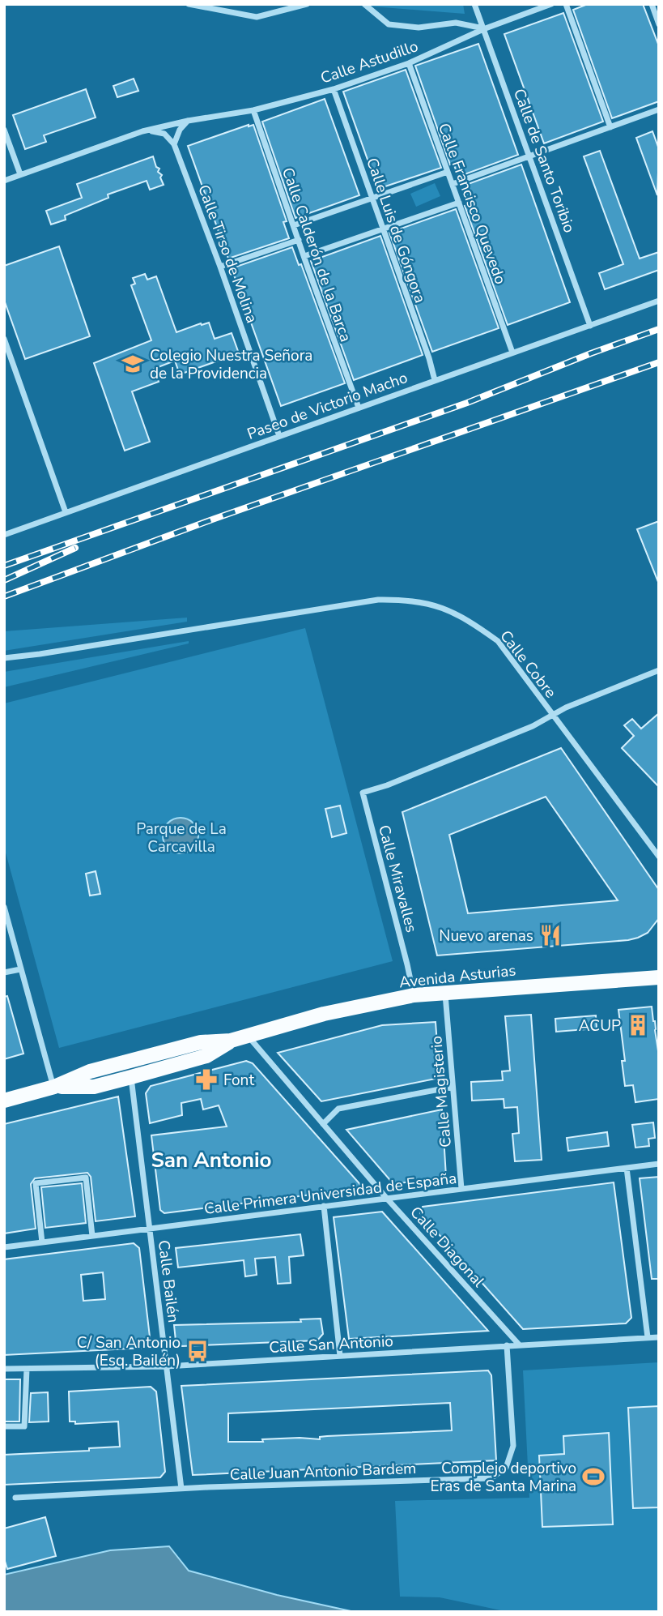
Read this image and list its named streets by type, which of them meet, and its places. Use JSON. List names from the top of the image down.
{
  "streets": {
    "main road": ["Avenida Asturias"],
    "street": [
      "Calle Astudillo",
      "Calle de Santo Toribio",
      "Calle Francisco Quevedo",
      "Calle Luis de Góngora",
      "Calle Tirso de Molina",
      "Calle Calderón de la Barca",
      "Paseo de Victorio Macho",
      "Calle Cobre",
      "Calle Miravalles",
      "Calle Magisterio",
      "Calle Primera Universidad de España",
      "Calle Diagonal",
      "Calle Bailén",
      "Calle San Antonio",
      "Calle Juan Antonio Bardem"
    ]
  },
  "crossings": [
    ["Calle Astudillo", "Calle de Santo Toribio"],
    ["Calle Astudillo", "Calle Francisco Quevedo"],
    ["Calle Astudillo", "Calle Luis de Góngora"],
    ["Calle Astudillo", "Calle Calderón de la Barca"],
    ["Calle de Santo Toribio", "Paseo de Victorio Macho"],
    ["Calle Francisco Quevedo", "Paseo de Victorio Macho"],
    ["Calle Luis de Góngora", "Paseo de Victorio Macho"],
    ["Calle Tirso de Molina", "Paseo de Victorio Macho"],
    ["Calle Calderón de la Barca", "Paseo de Victorio Macho"],
    ["Calle Cobre", "Calle Miravalles"],
    ["Calle Miravalles", "Avenida Asturias"],
    ["Avenida Asturias", "Calle Magisterio"],
    ["Avenida Asturias", "Calle Diagonal"],
    ["Avenida Asturias", "Calle Bailén"],
    ["Calle Magisterio", "Calle Primera Universidad de España"],
    ["Calle Primera Universidad de España", "Calle Diagonal"],
    ["Calle Primera Universidad de España", "Calle Bailén"],
    ["Calle Diagonal", "Calle San Antonio"],
    ["Calle Bailén", "Calle San Antonio"],
    ["Calle Bailén", "Calle Juan Antonio Bardem"],
    ["Calle San Antonio", "Calle Juan Antonio Bardem"]
  ],
  "districts": ["San Antonio"],
  "parks": ["Parque de La Carcavilla"],
  "places": {
    "school or university": ["Colegio Nuestra Señora de la Providencia"],
    "restaurant": ["Nuevo arenas"],
    "building": ["ACUP"],
    "pharmacy": ["Font"],
    "bus stop": ["C/ San Antonio (Esq. Bailén)"],
    "sports": ["Complejo deportivo Eras de Santa Marina"]
  }
}
